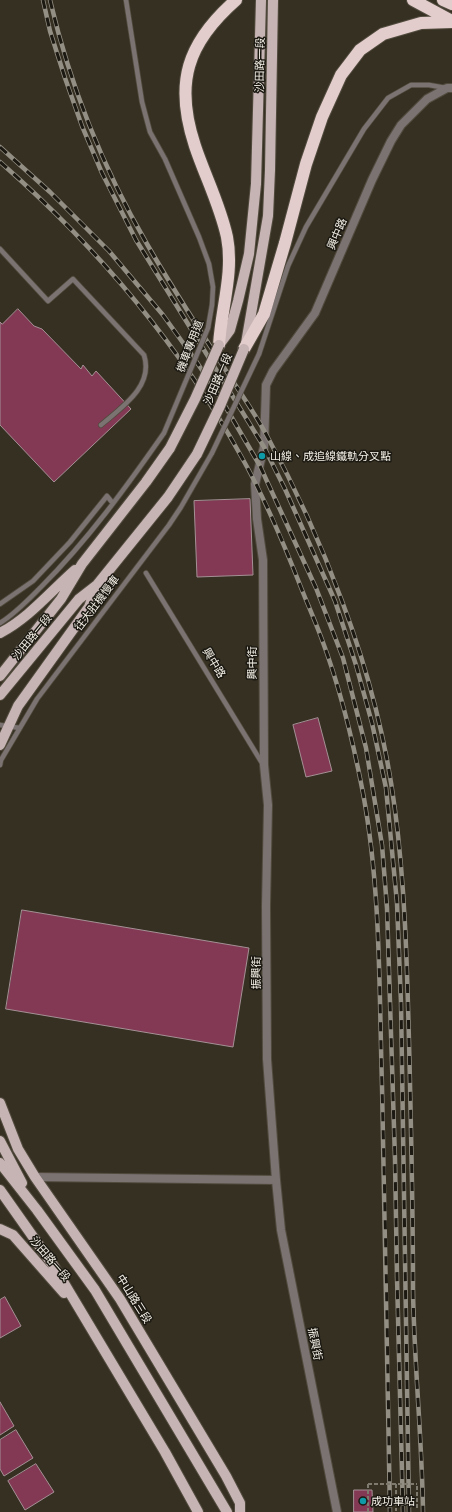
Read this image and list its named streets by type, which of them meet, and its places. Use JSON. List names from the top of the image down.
{
  "streets": {
    "main road": ["沙田路一段", "中山路三段"],
    "street": ["興中路", "興中街", "振興街"],
    "lane": ["機車專用道", "往大肚機慢車"]
  },
  "crossings": [
    ["興中路", "往大肚機慢車"],
    ["興中路", "興中街"],
    ["興中路", "振興街"],
    ["興中街", "振興街"]
  ],
  "places": ["山線、成追線鐵軌分叉點", "成功車站"]
}
